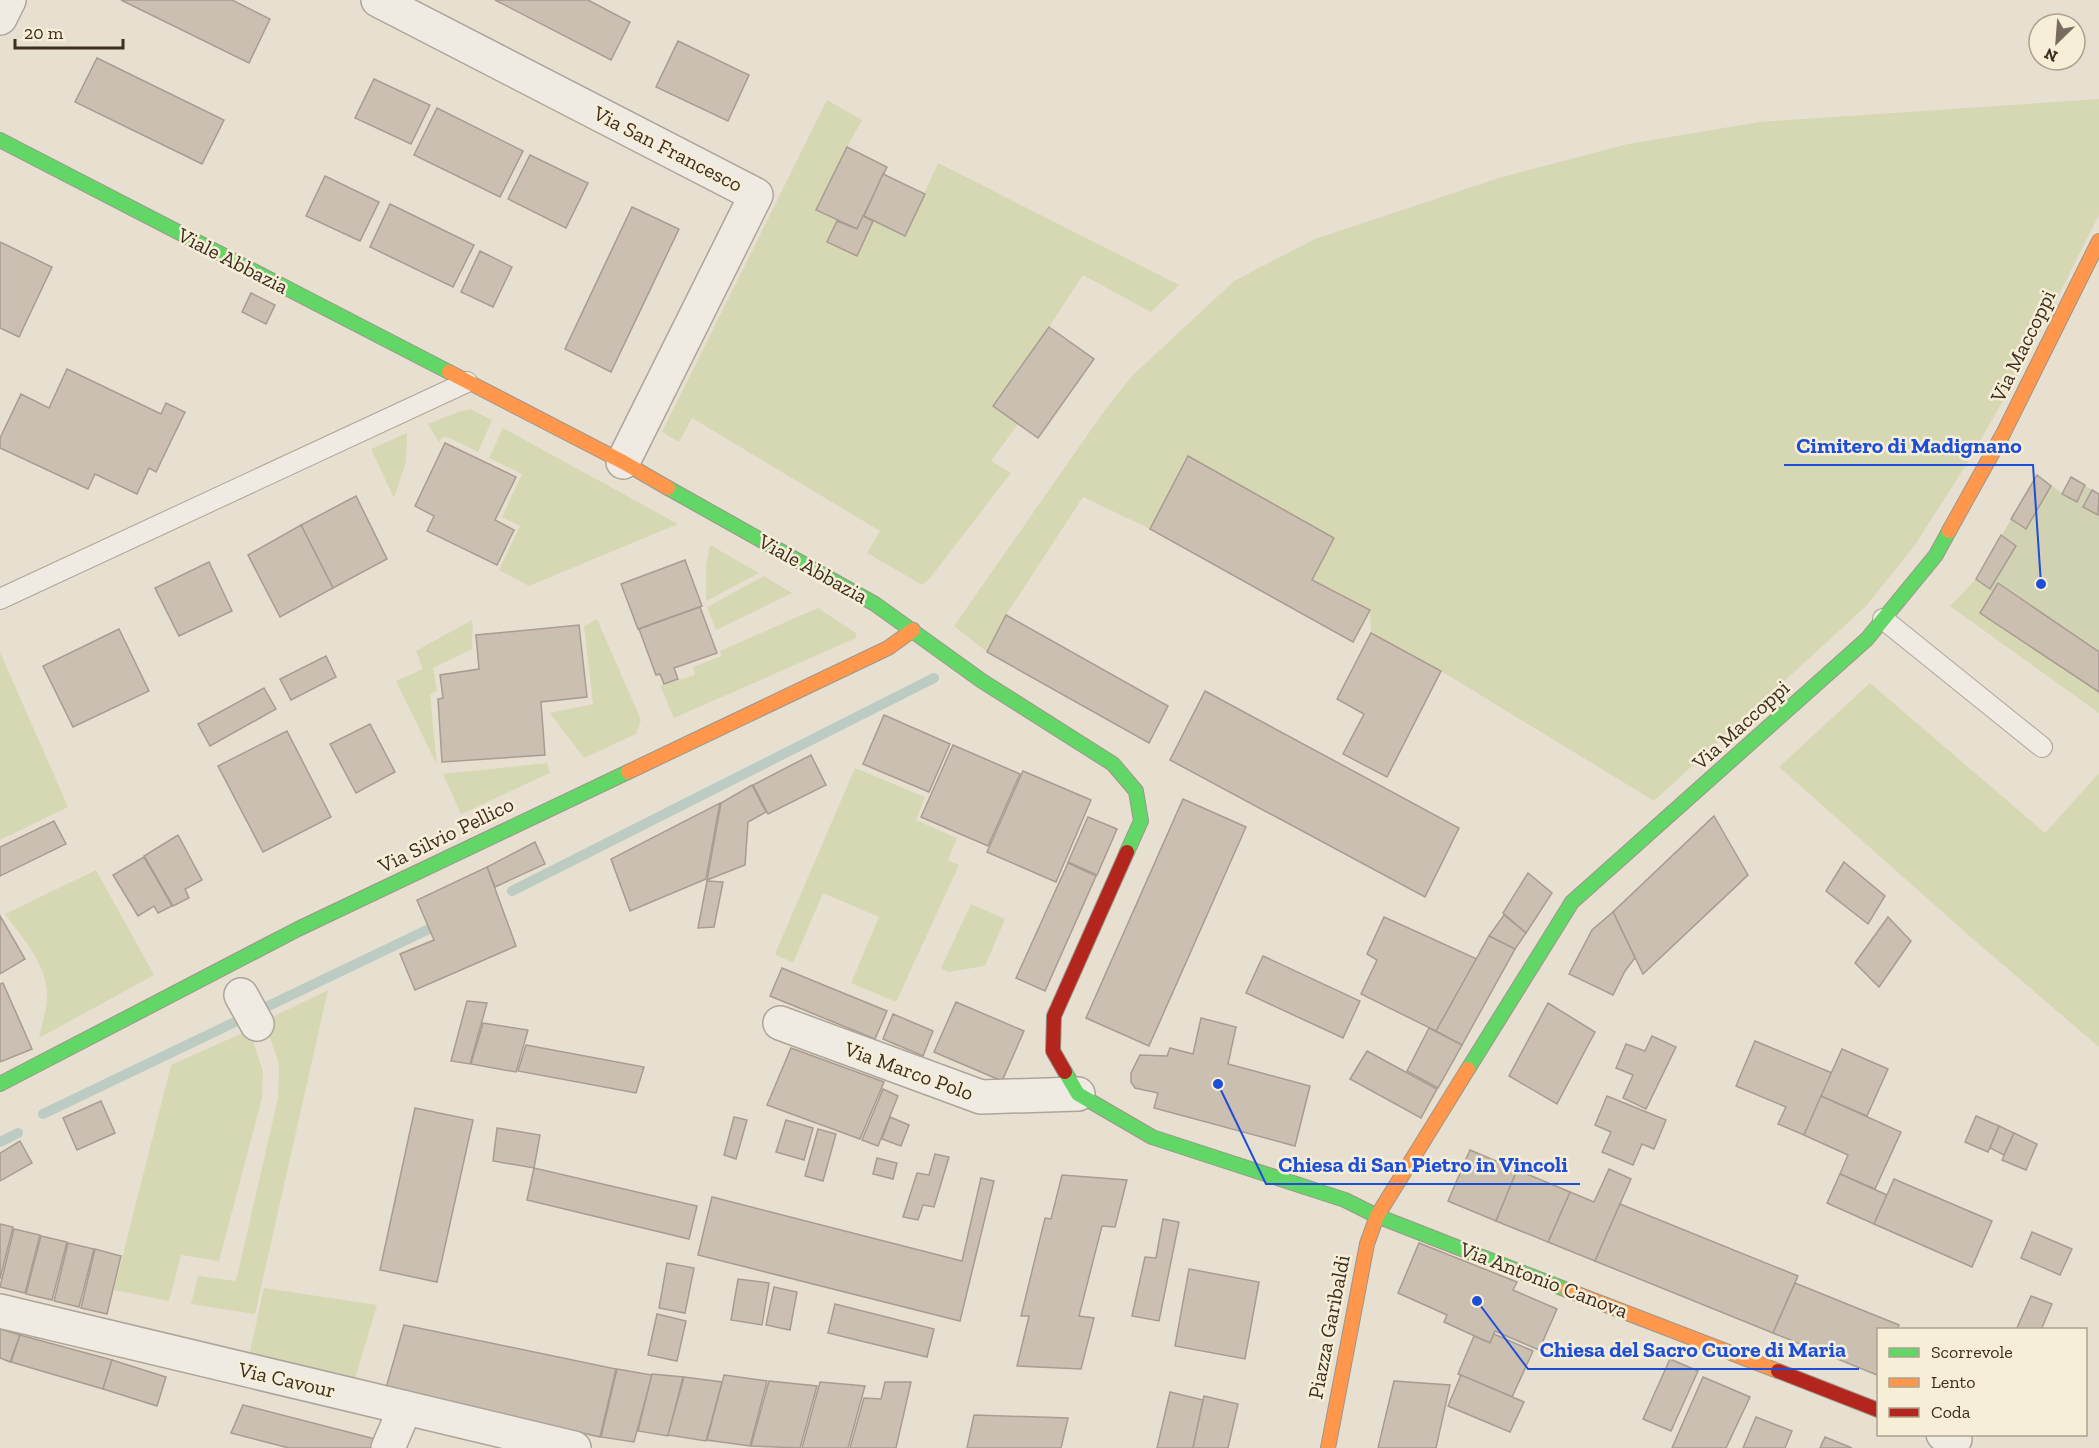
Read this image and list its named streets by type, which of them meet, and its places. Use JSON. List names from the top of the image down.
{
  "streets": {
    "street": [
      "Via San Francesco",
      "Viale Abbazia",
      "Via Maccoppi",
      "Via Silvio Pellico",
      "Via Marco Polo",
      "Via Antonio Canova",
      "Piazza Garibaldi",
      "Via Cavour"
    ]
  },
  "crossings": [
    ["Via San Francesco", "Viale Abbazia"],
    ["Viale Abbazia", "Via Silvio Pellico"],
    ["Viale Abbazia", "Via Marco Polo"],
    ["Viale Abbazia", "Via Antonio Canova"],
    ["Via Maccoppi", "Via Antonio Canova"],
    ["Via Maccoppi", "Piazza Garibaldi"],
    ["Via Marco Polo", "Via Antonio Canova"],
    ["Via Antonio Canova", "Piazza Garibaldi"]
  ],
  "places": ["Cimitero di Madignano", "Chiesa di San Pietro in Vincoli", "Chiesa del Sacro Cuore di Maria"],
  "legend": ["Scorrevole", "Lento", "Coda"],
  "scale_bar": "20 m",
  "north": "bottom left"
}
